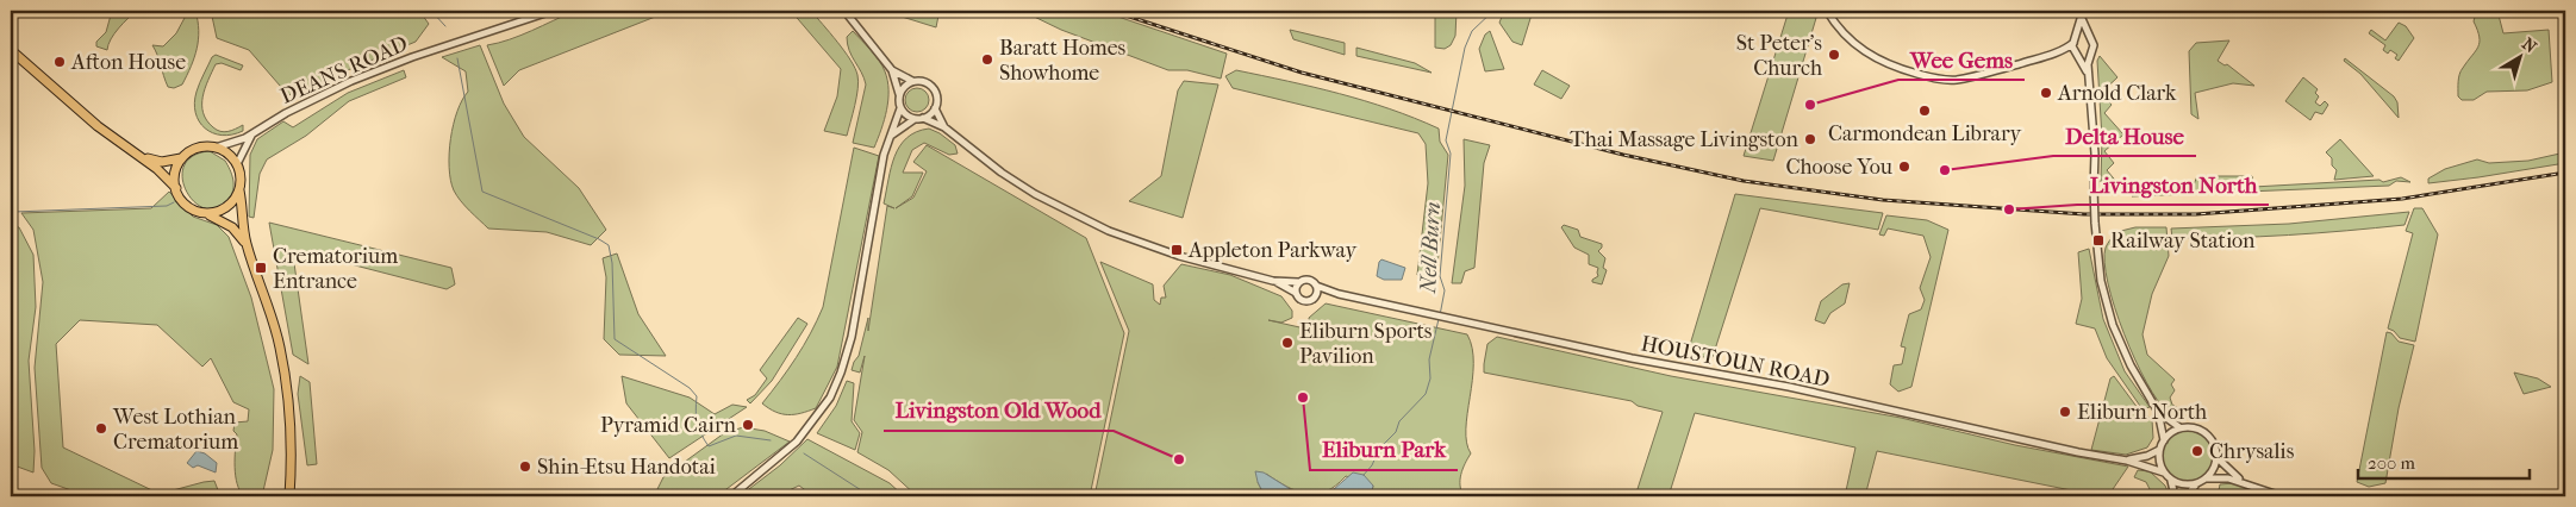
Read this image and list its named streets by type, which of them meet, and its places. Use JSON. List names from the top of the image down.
{
  "streets": {
    "street": ["DEANS ROAD", "HOUSTOUN ROAD"]
  },
  "water": ["Nell Burn"],
  "places": {
    "other": [
      "St Peter's Church",
      "Baratt Homes Showhome",
      "Afton House",
      "Arnold Clark",
      "Wee Gems",
      "Carmondean Library",
      "Thai Massage Livingston",
      "Choose You",
      "Delta House",
      "Livingston North",
      "Eliburn Sports Pavilion",
      "Eliburn Park",
      "Eliburn North",
      "Pyramid Cairn",
      "West Lothian Crematorium",
      "Chrysalis",
      "Livingston Old Wood",
      "Shin-Etsu Handotai"
    ],
    "transit": ["Railway Station", "Appleton Parkway", "Crematorium Entrance"]
  },
  "scale_bar": "200 m",
  "north": "top right"
}
